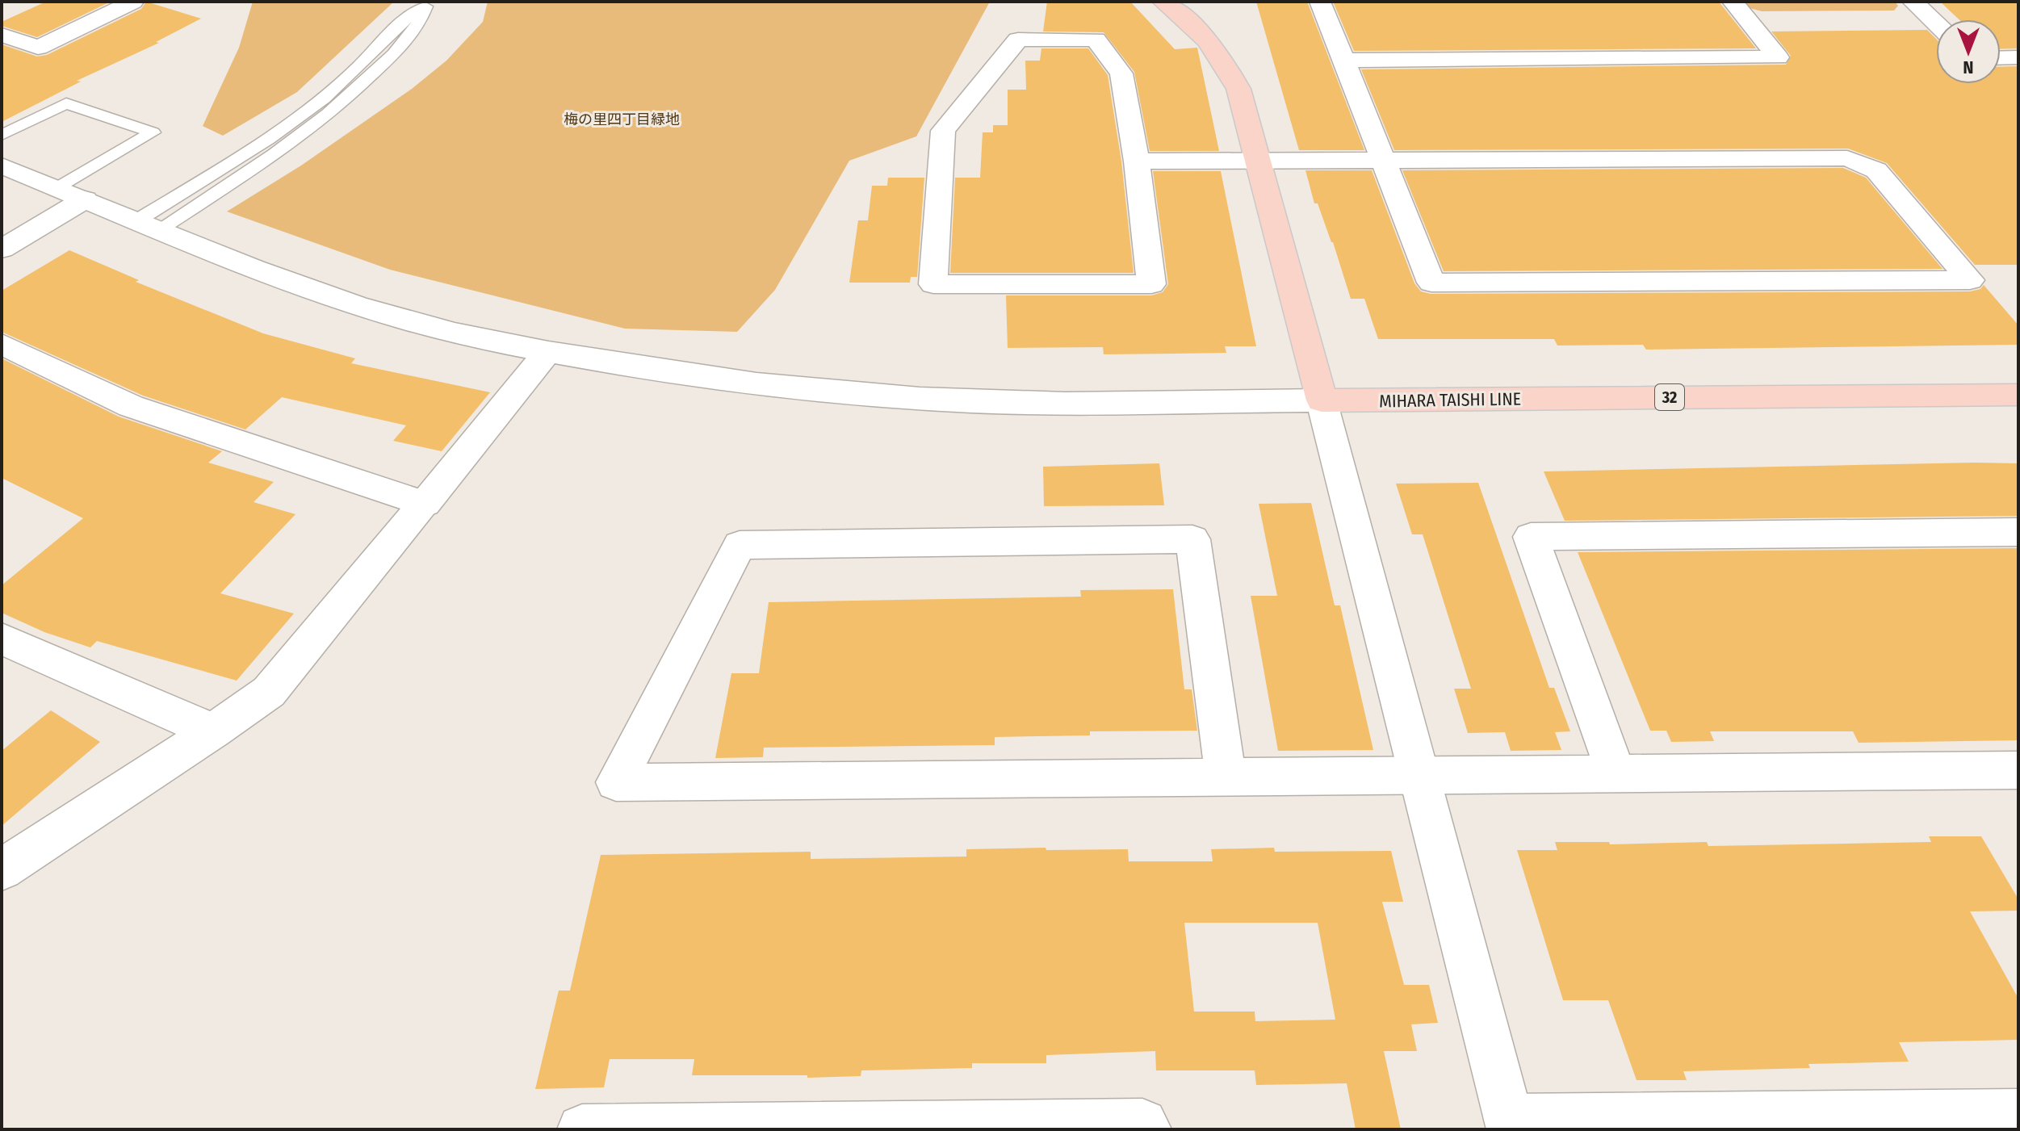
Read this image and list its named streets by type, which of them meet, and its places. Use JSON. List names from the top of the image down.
{
  "streets": {
    "main road": ["32", "MIHARA TAISHI LINE"]
  },
  "parks": ["梅の里四丁目緑地"],
  "north": "bottom"
}
